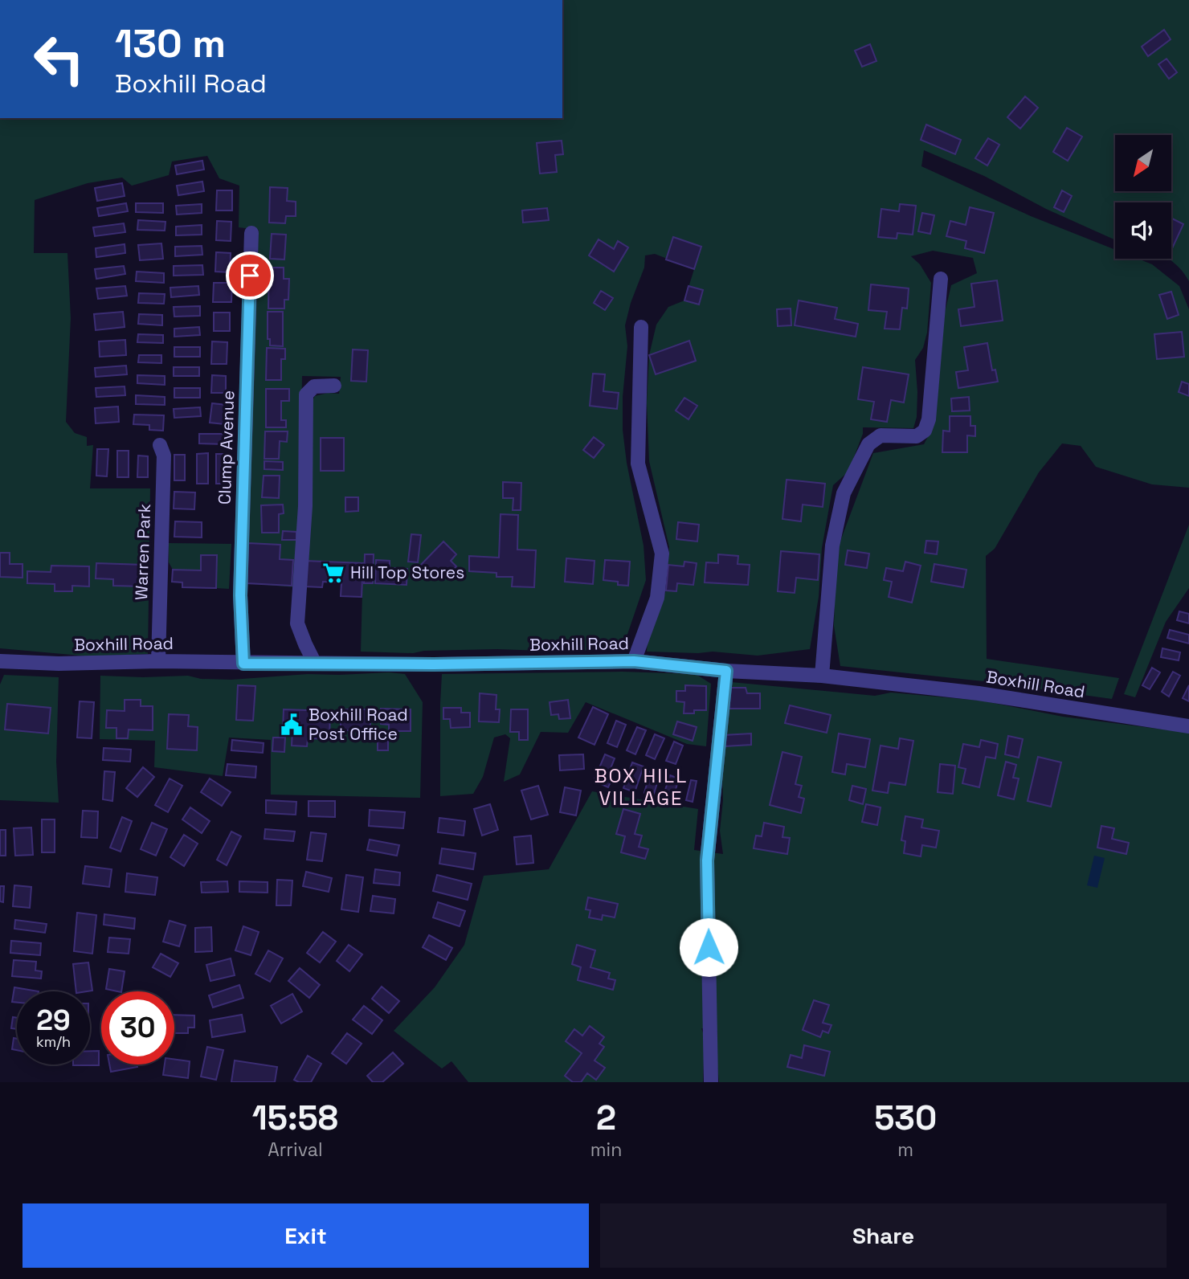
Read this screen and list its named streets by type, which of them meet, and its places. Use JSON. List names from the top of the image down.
{
  "streets": {
    "street": ["Clump Avenue", "Warren Park", "Boxhill Road"]
  },
  "crossings": [
    ["Clump Avenue", "Boxhill Road"],
    ["Warren Park", "Boxhill Road"]
  ],
  "districts": ["BOX HILL VILLAGE"],
  "places": {
    "supermarket": ["Hill Top Stores"],
    "public building": ["Boxhill Road Post Office"]
  },
  "north": "bottom left",
  "page": {
    "turn": ["130 m", "Boxhill Road"],
    "speed": "29 km/h",
    "limit": "30",
    "eta": [
      "15:58",
      "Arrival",
      "2",
      "min",
      "530",
      "m"
    ],
    "buttons": ["Exit", "Share"]
  }
}
